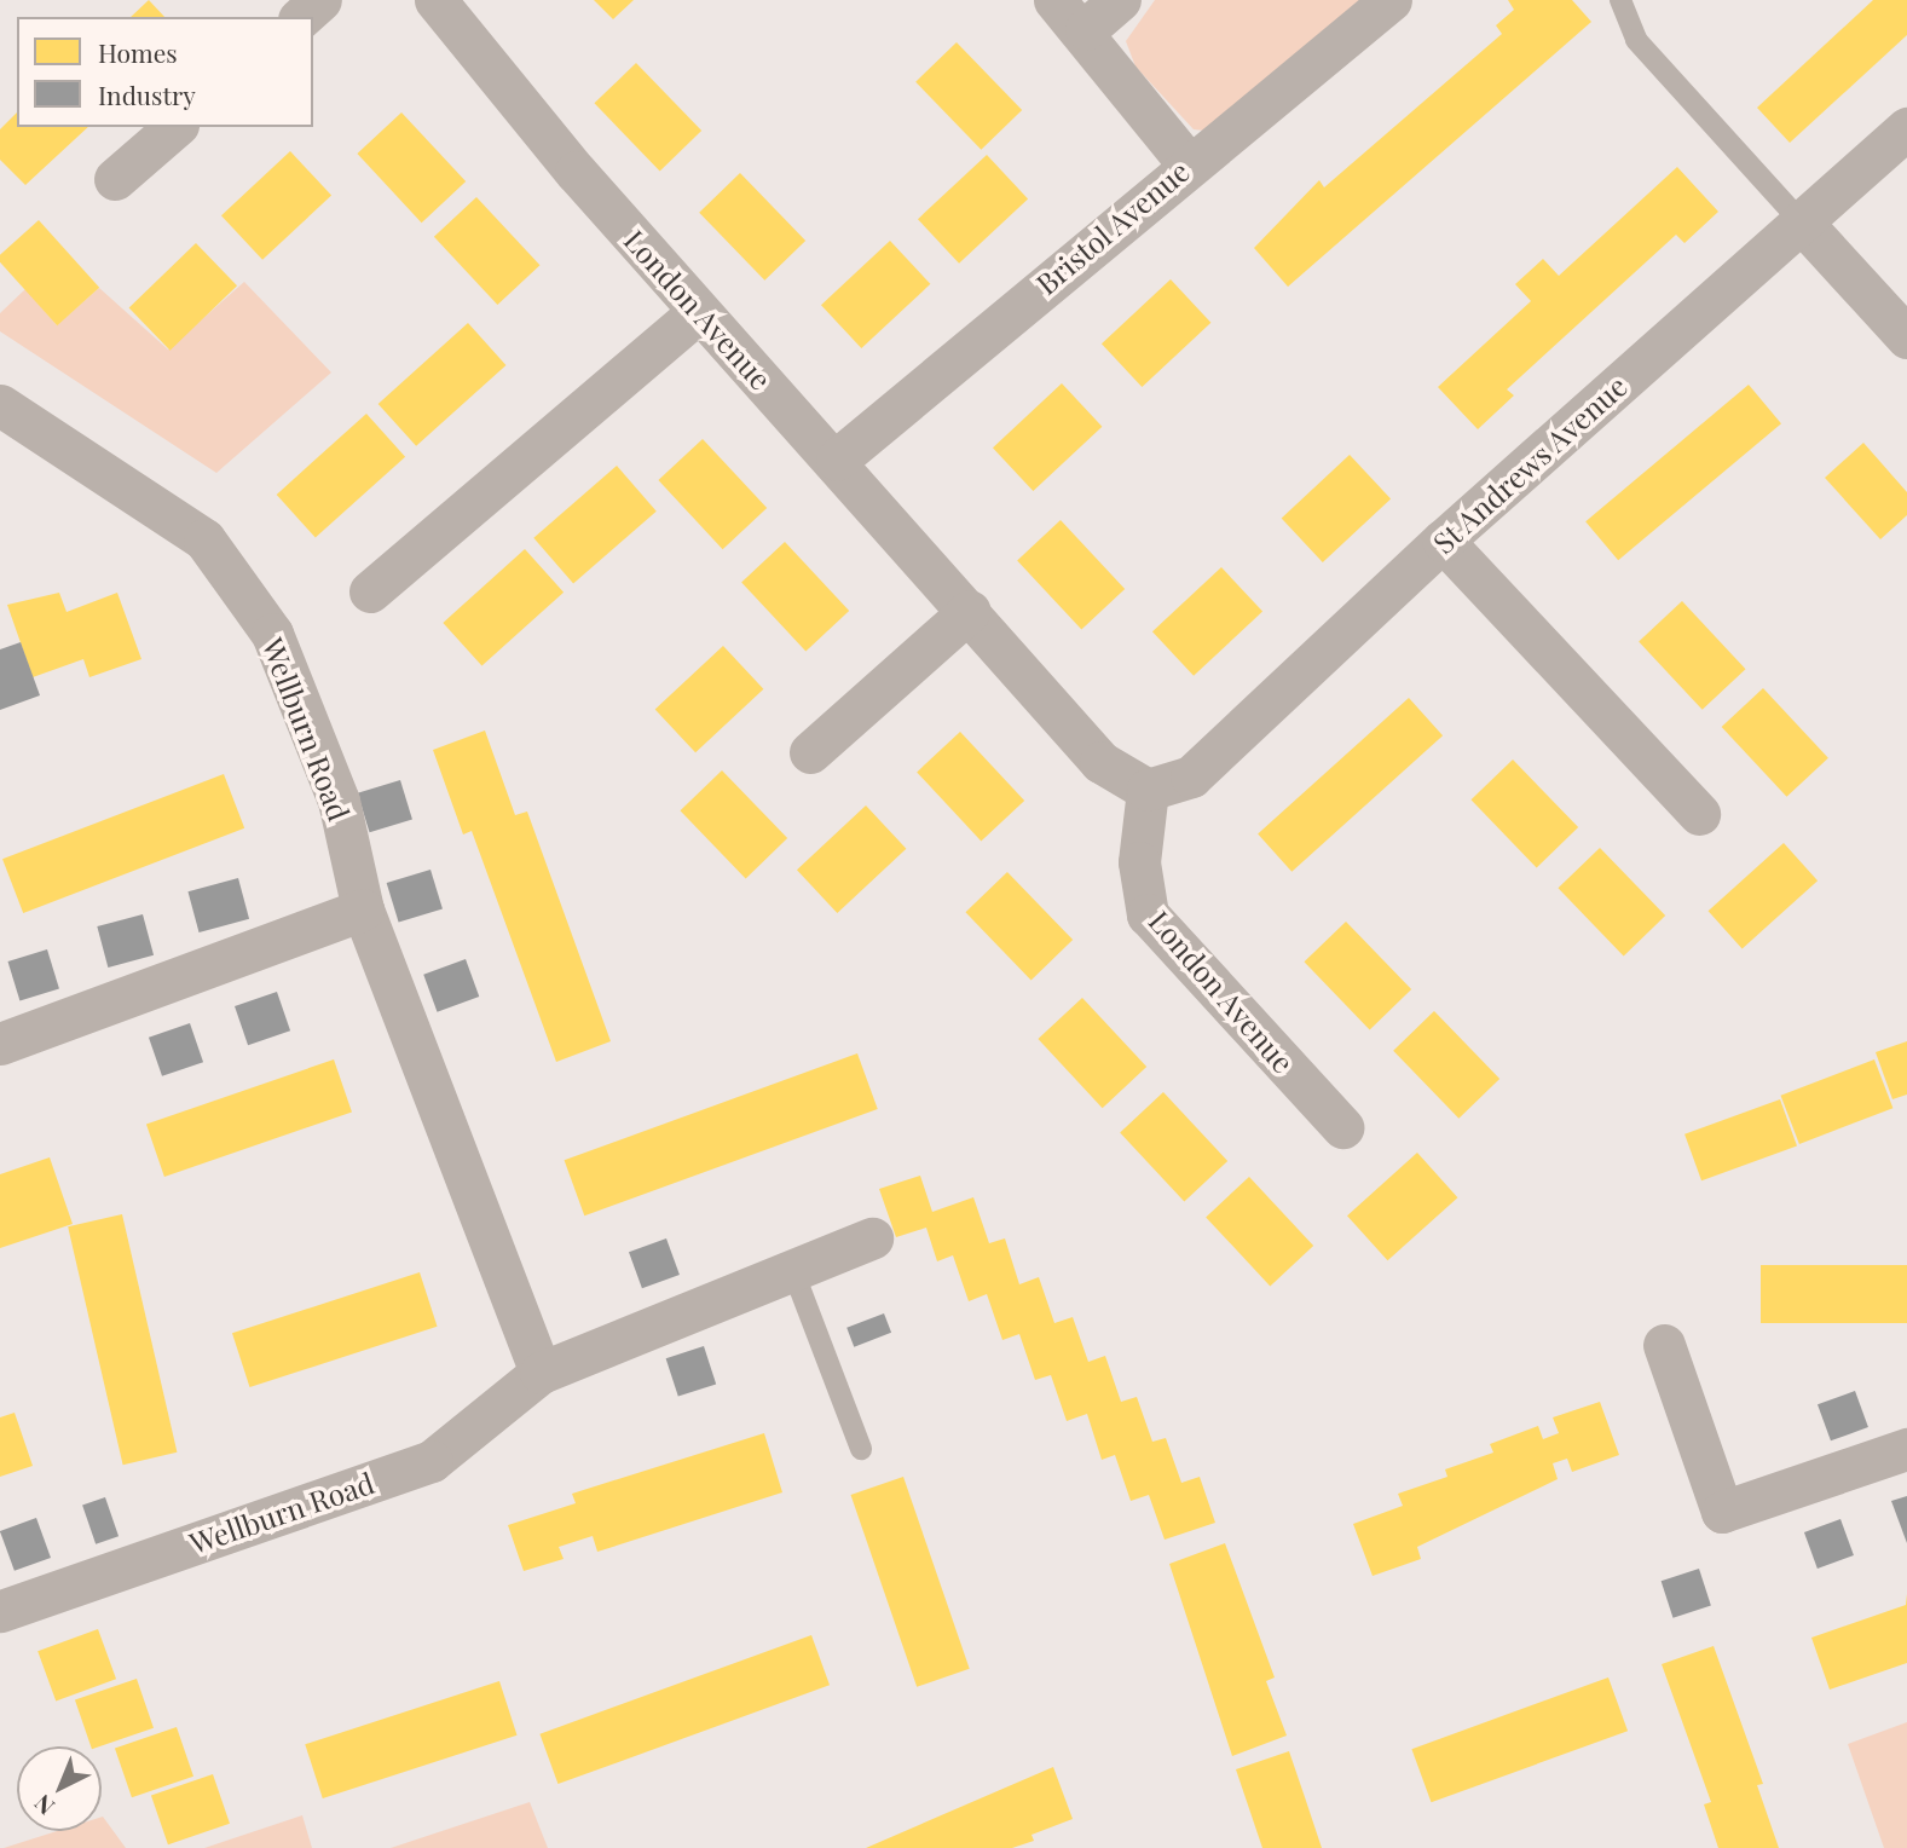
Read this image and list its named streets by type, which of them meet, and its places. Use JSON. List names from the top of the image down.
{
  "streets": {
    "street": [
      "Bristol Avenue",
      "London Avenue",
      "St Andrews Avenue",
      "Wellburn Road"
    ]
  },
  "crossings": [
    ["Bristol Avenue", "London Avenue"],
    ["London Avenue", "St Andrews Avenue"]
  ],
  "legend": ["Homes", "Industry"],
  "north": "bottom left"
}
